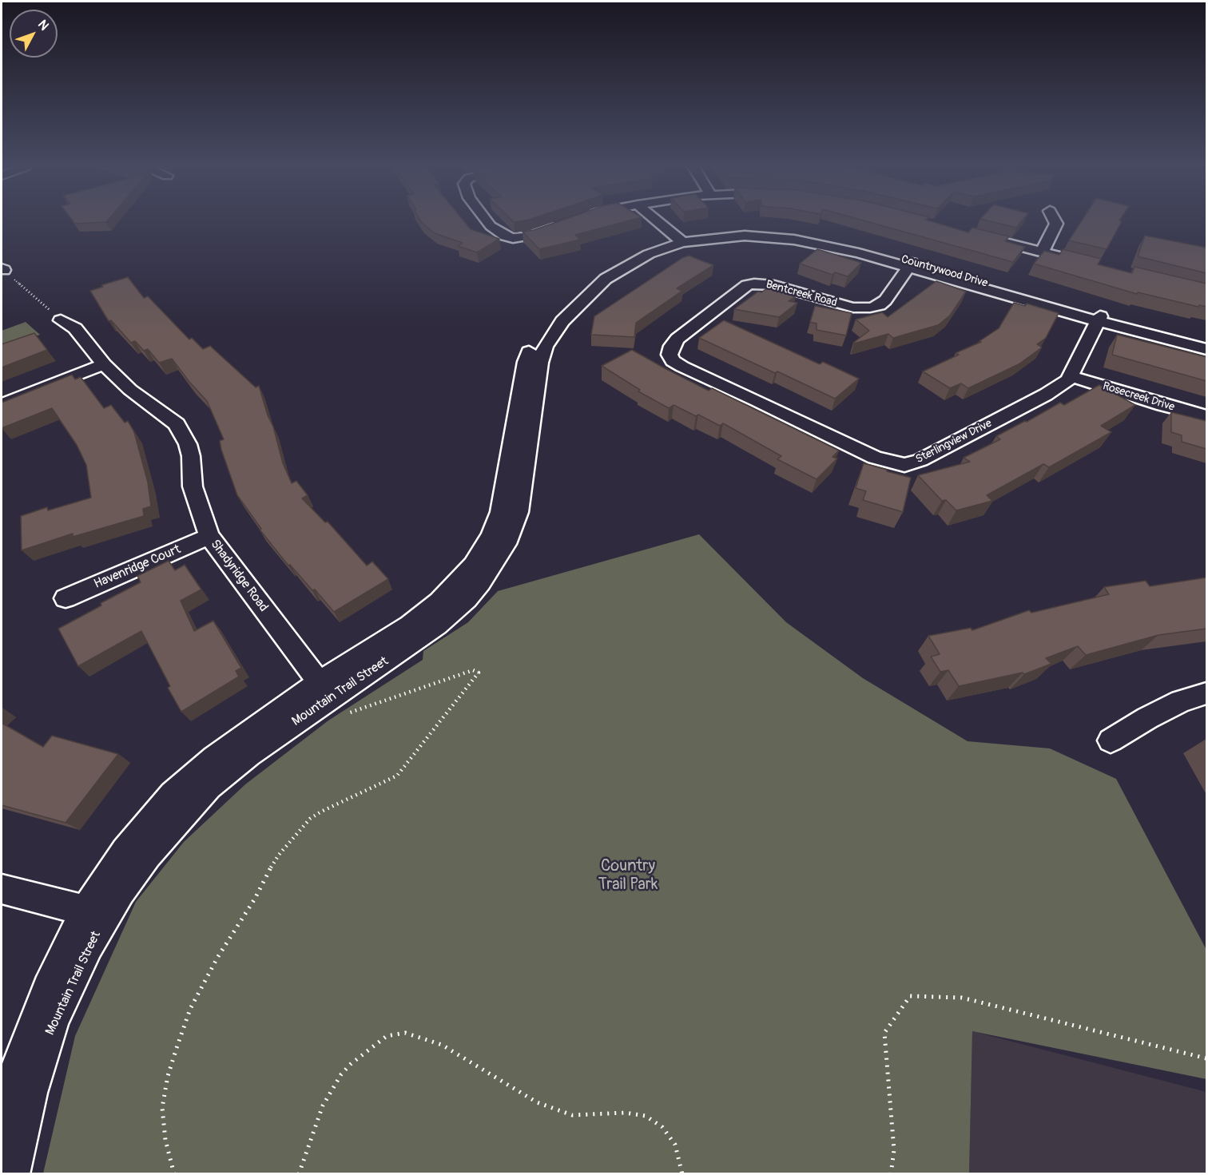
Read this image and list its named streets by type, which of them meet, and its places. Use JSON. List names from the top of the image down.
{
  "streets": {
    "street": [
      "Countrywood Drive",
      "Bentcreek Road",
      "Rosecreek Drive",
      "Sterlingview Drive",
      "Havenridge Court",
      "Shadyridge Road",
      "Mountain Trail Street"
    ]
  },
  "crossings": [
    ["Countrywood Drive", "Bentcreek Road"],
    ["Countrywood Drive", "Sterlingview Drive"],
    ["Countrywood Drive", "Mountain Trail Street"],
    ["Bentcreek Road", "Sterlingview Drive"],
    ["Rosecreek Drive", "Sterlingview Drive"],
    ["Havenridge Court", "Shadyridge Road"],
    ["Shadyridge Road", "Mountain Trail Street"]
  ],
  "parks": ["Country Trail Park"],
  "north": "top right"
}
